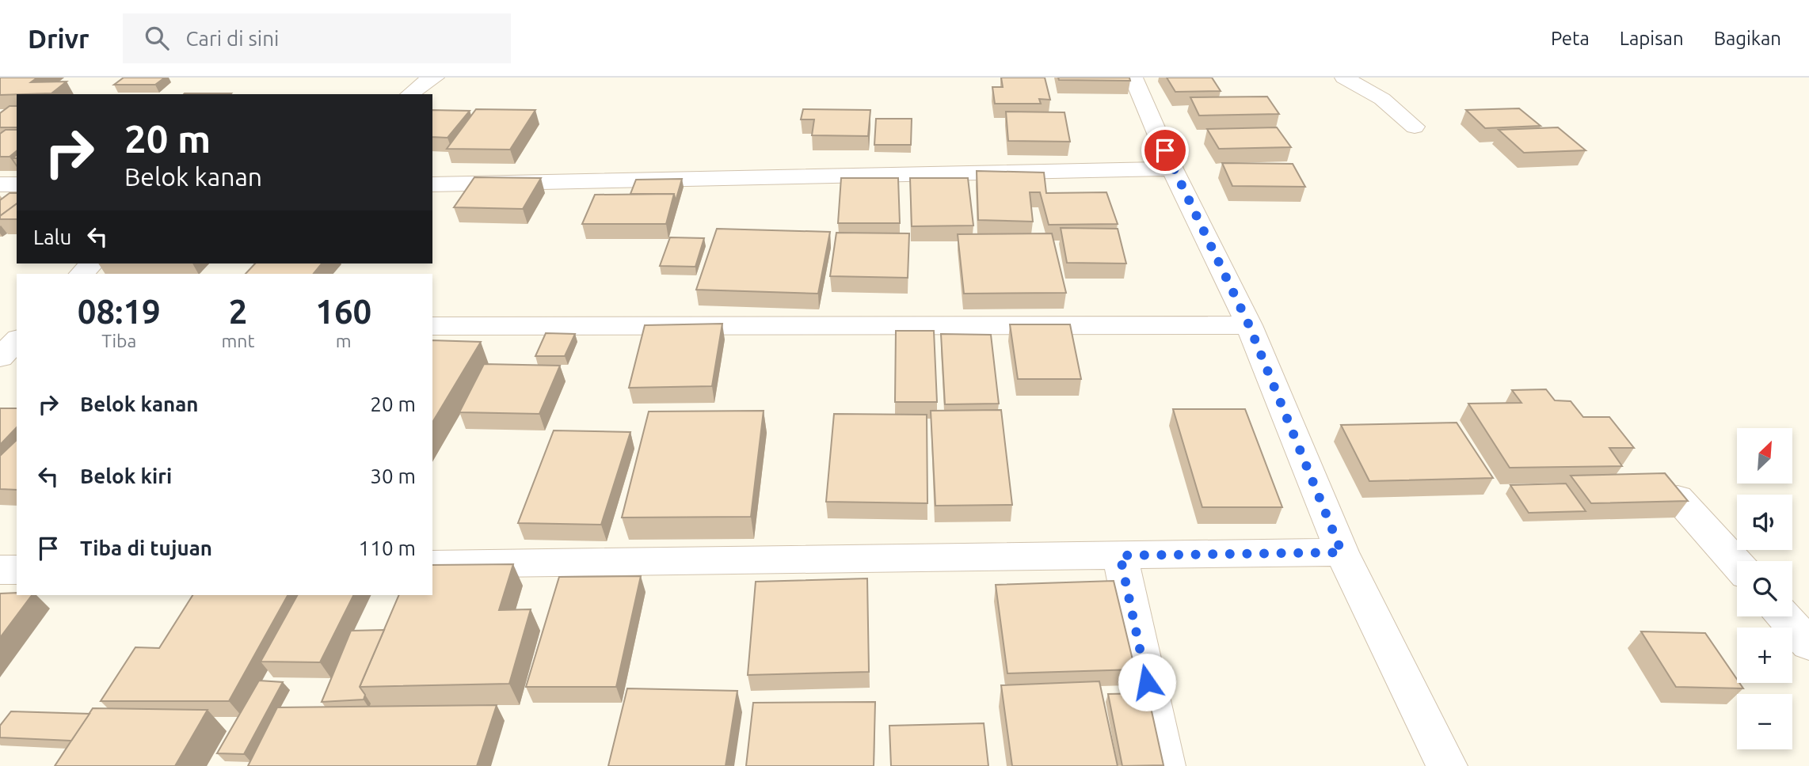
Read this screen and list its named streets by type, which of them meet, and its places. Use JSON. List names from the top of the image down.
{
  "north": "top right",
  "page": {
    "header": "Drivr",
    "search": "Cari di sini",
    "nav": ["Peta", "Lapisan", "Bagikan"],
    "turn": ["20 m", "Belok kanan"],
    "then": "Lalu",
    "eta": [
      "08:19",
      "Tiba",
      "2",
      "mnt",
      "160",
      "m"
    ],
    "list": [
      {
        "name": "Belok kanan",
        "value": "20 m"
      },
      {
        "name": "Belok kiri",
        "value": "30 m"
      },
      {
        "name": "Tiba di tujuan",
        "value": "110 m"
      }
    ],
    "map_buttons": ["+", "−"]
  }
}
